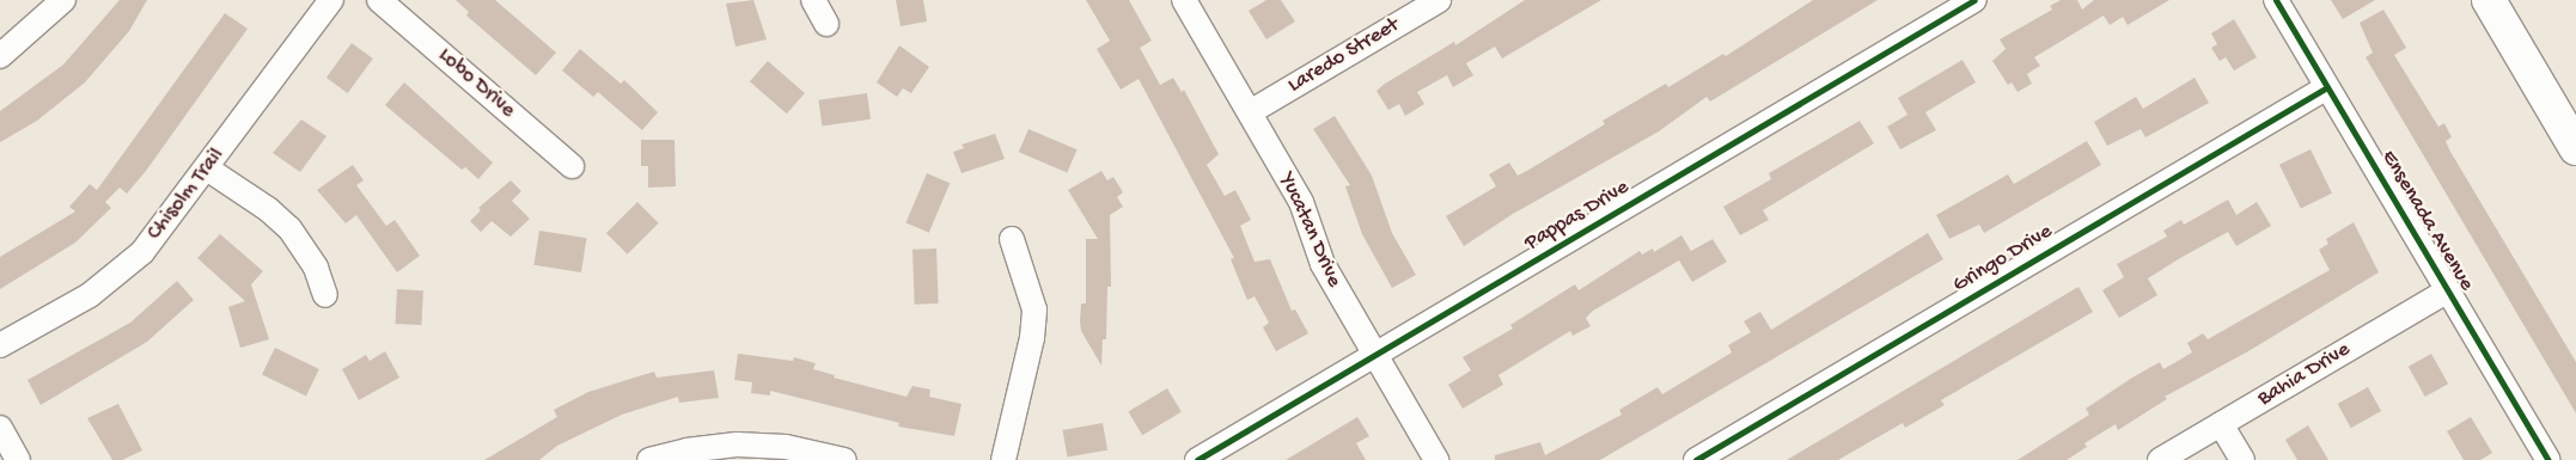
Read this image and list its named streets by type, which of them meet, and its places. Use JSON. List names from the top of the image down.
{
  "streets": {
    "street": [
      "Laredo Street",
      "Lobo Drive",
      "Chisolm Trail",
      "Pappas Drive",
      "Ensenada Avenue",
      "Yucatan Drive",
      "Gringo Drive",
      "Bahia Drive"
    ]
  },
  "crossings": [
    ["Laredo Street", "Yucatan Drive"],
    ["Pappas Drive", "Yucatan Drive"],
    ["Ensenada Avenue", "Gringo Drive"],
    ["Ensenada Avenue", "Bahia Drive"]
  ]
}
